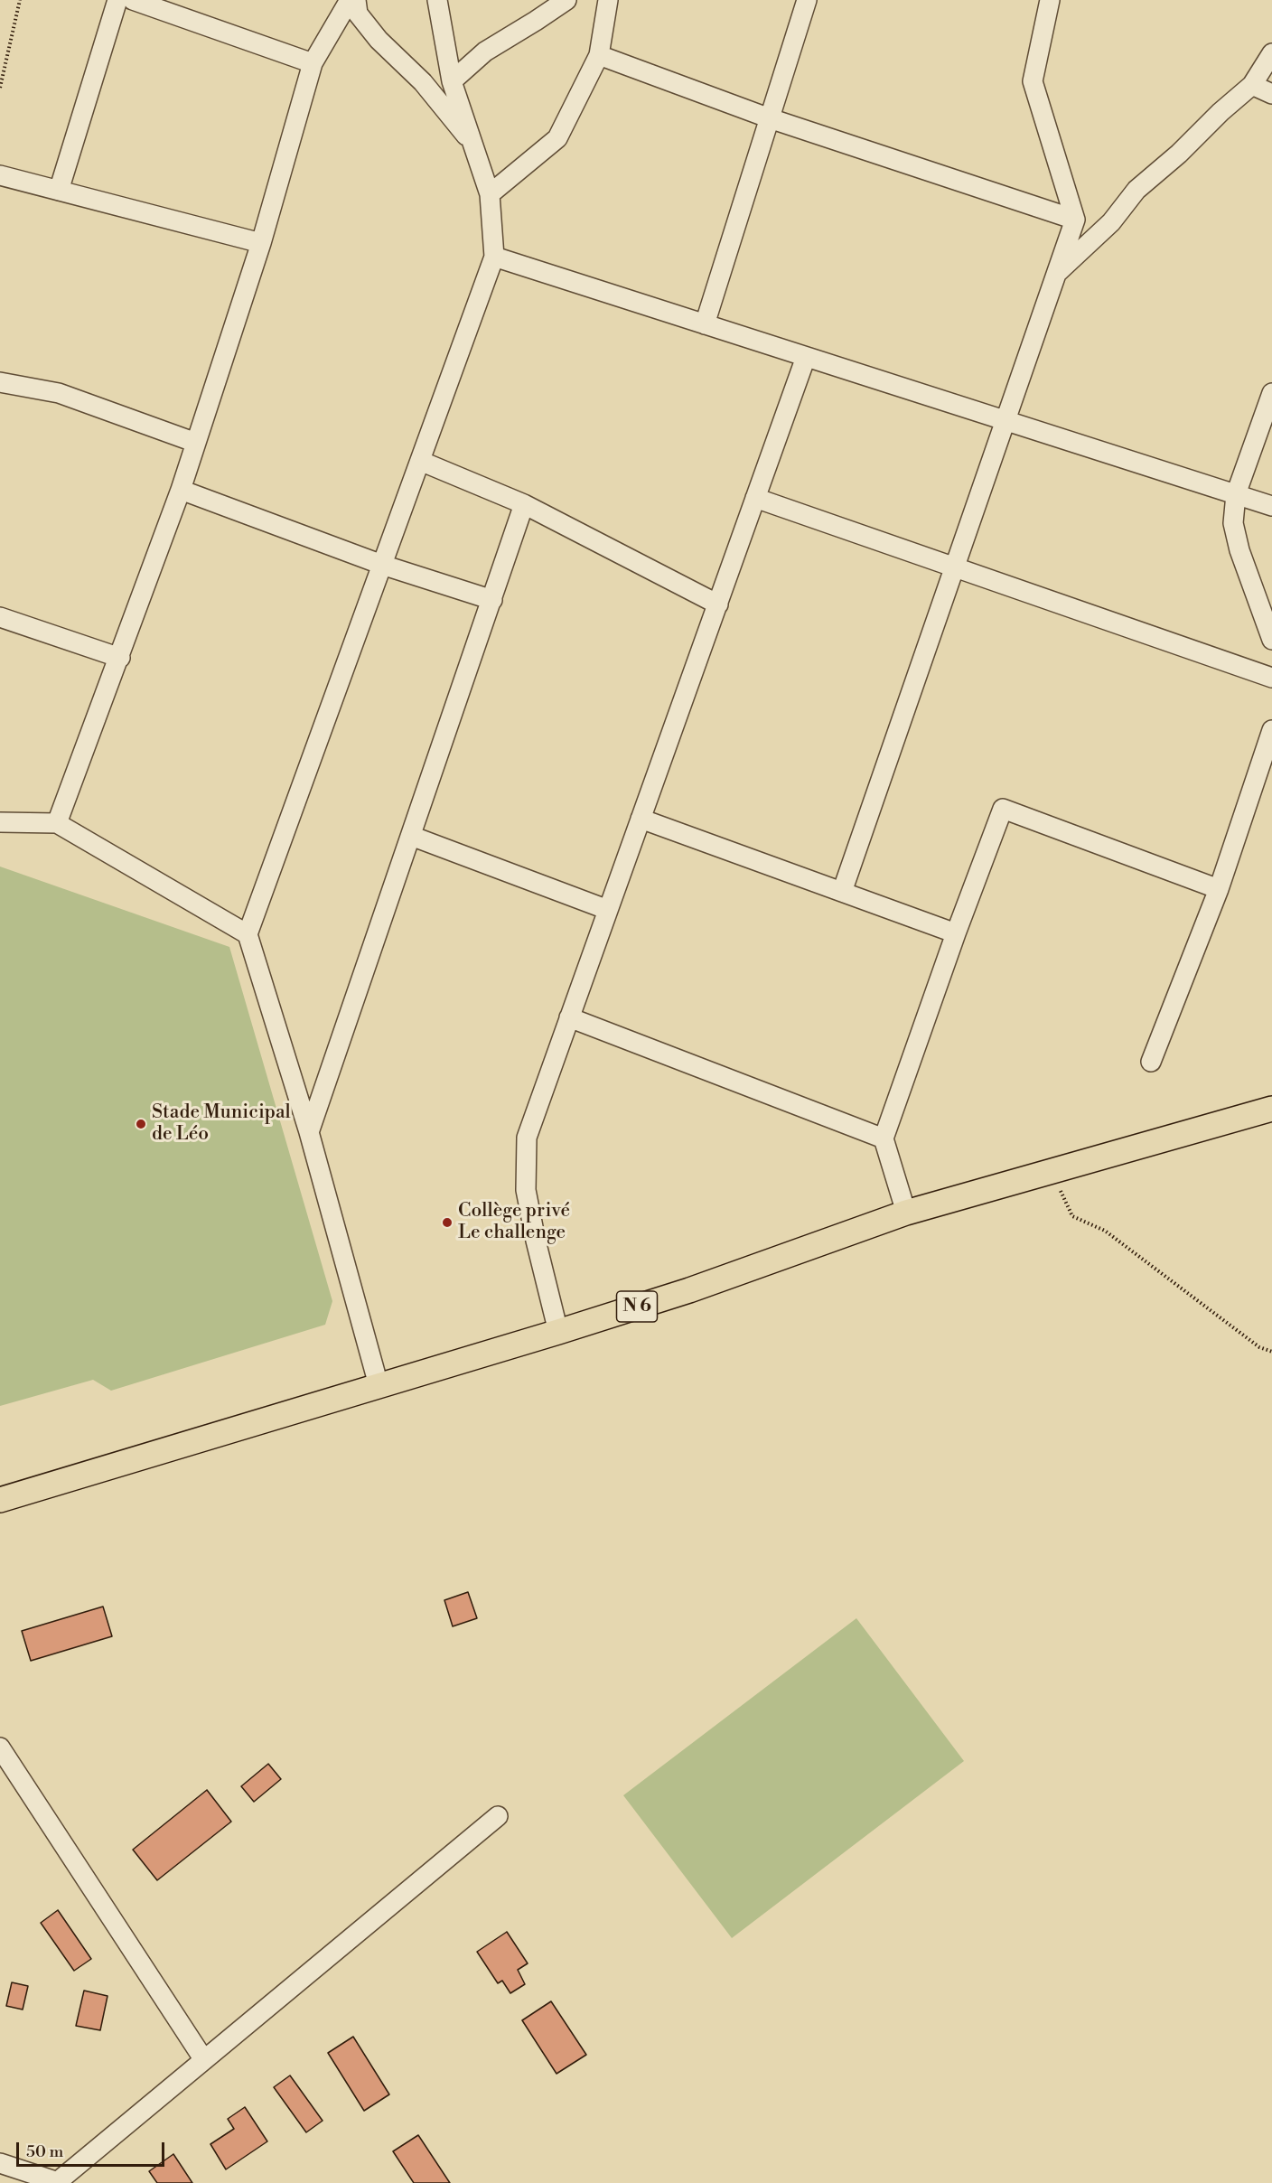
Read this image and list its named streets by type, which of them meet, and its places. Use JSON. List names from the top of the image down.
{
  "streets": {
    "main road": ["N 6"]
  },
  "places": ["Stade Municipal de Léo", "Collège privé Le challenge"],
  "scale_bar": "50 m"
}
